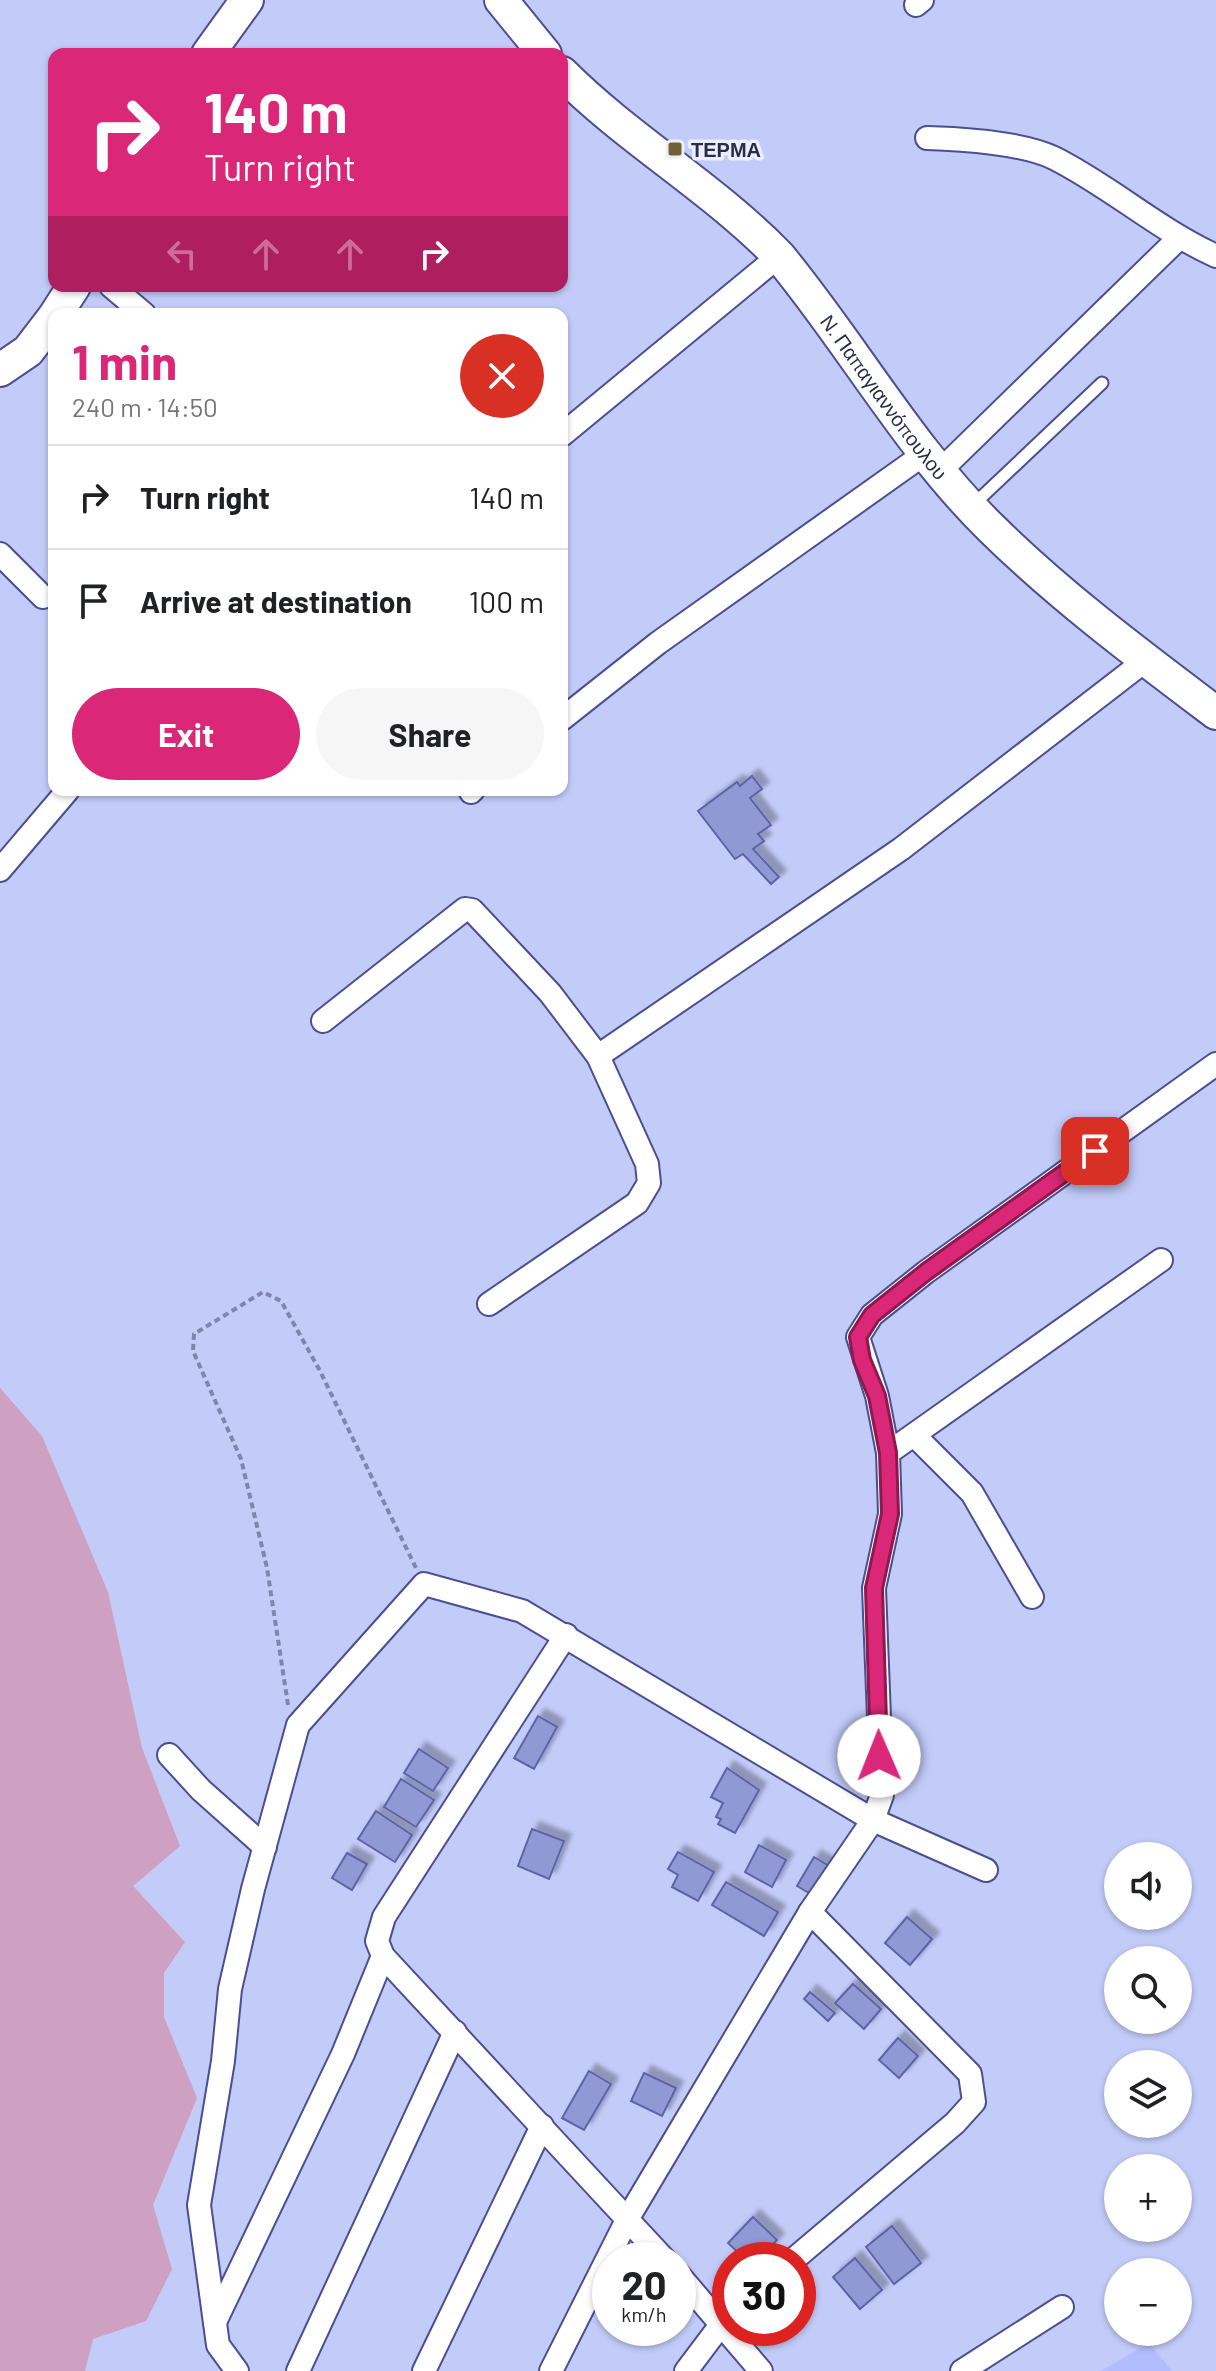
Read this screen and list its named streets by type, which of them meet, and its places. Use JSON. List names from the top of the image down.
{
  "streets": {
    "street": ["Ν. Παπαγιαννόπουλου"]
  },
  "places": {
    "transit": ["ΤΕΡΜΑ"]
  },
  "page": {
    "turn": ["140 m", "Turn right"],
    "heading": ["1 min", "240 m · 14:50"],
    "list": [
      {
        "name": "Turn right",
        "value": "140 m"
      },
      {
        "name": "Arrive at destination",
        "value": "100 m"
      }
    ],
    "buttons": ["Exit", "Share"],
    "map_buttons": ["+", "−"],
    "speed": "20 km/h",
    "limit": "30"
  }
}
